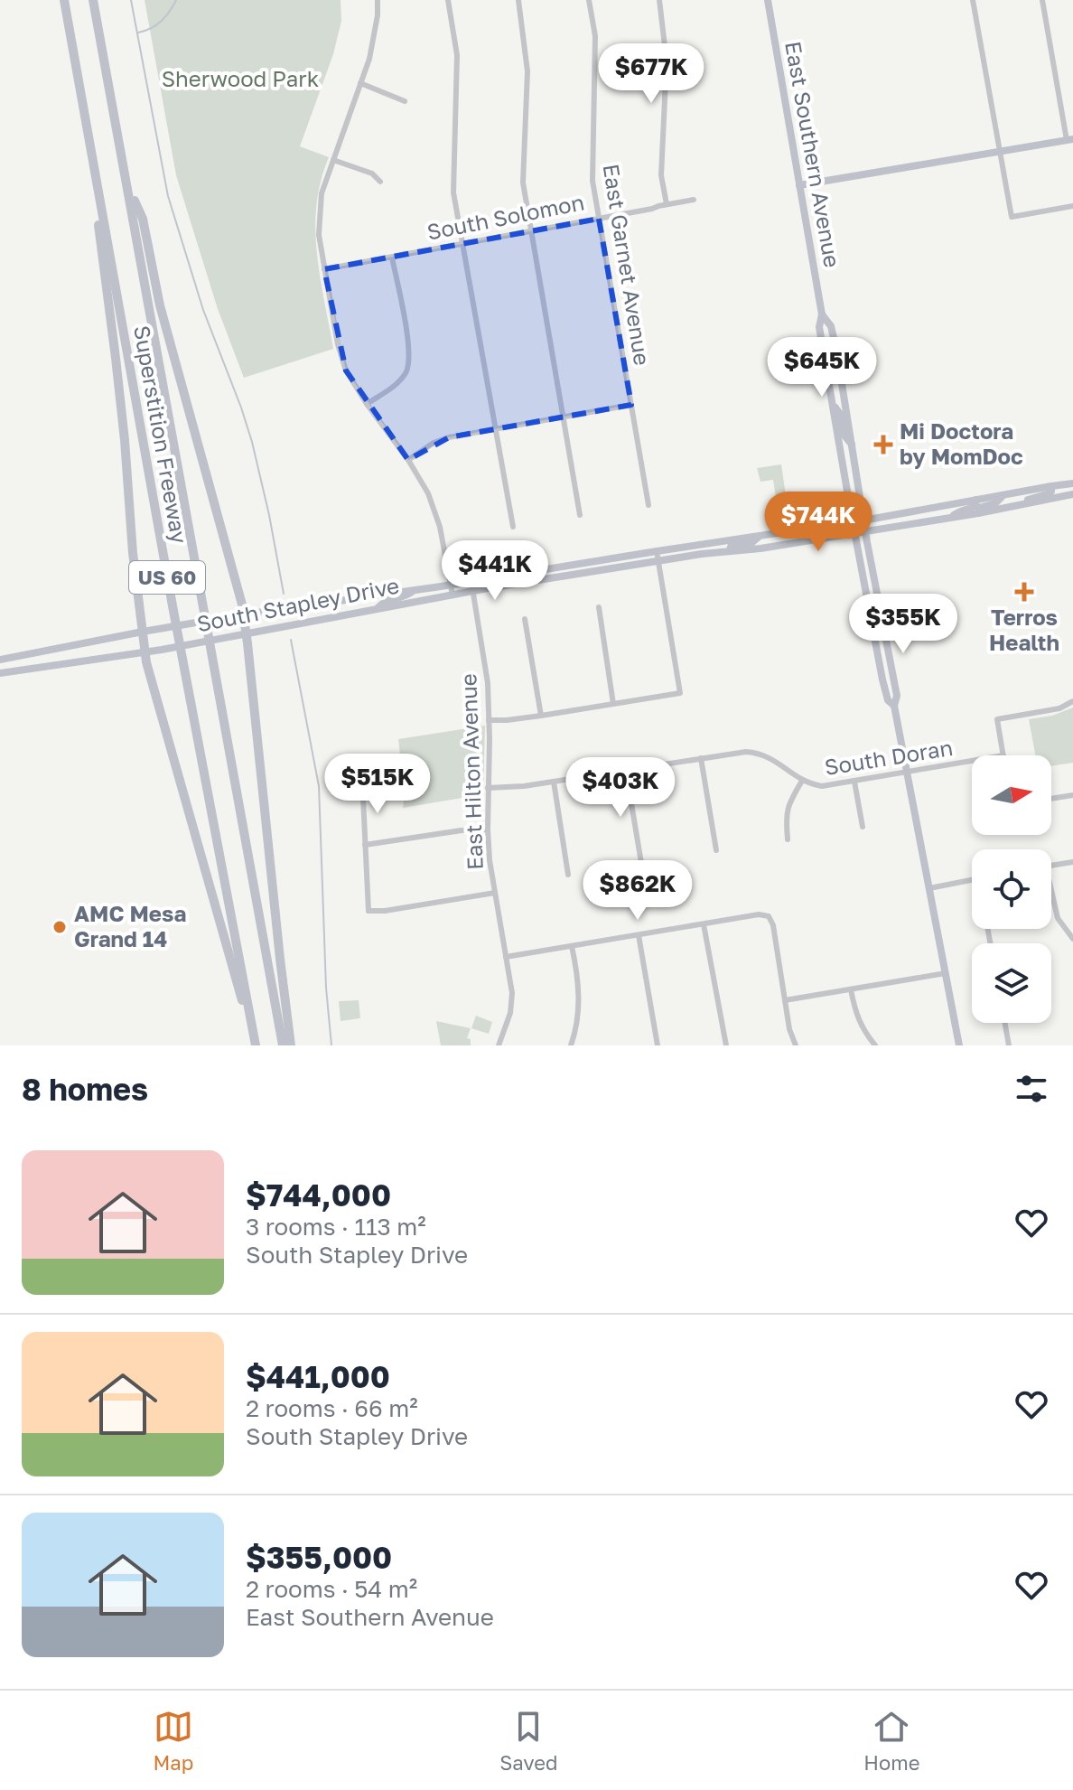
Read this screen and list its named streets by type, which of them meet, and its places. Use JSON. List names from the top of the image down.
{
  "streets": {
    "highway": ["Superstition Freeway", "US 60"],
    "main road": ["East Southern Avenue", "South Stapley Drive"],
    "street": [
      "South Solomon",
      "East Garnet Avenue",
      "South Doran",
      "East Hilton Avenue"
    ]
  },
  "crossings": [
    ["East Southern Avenue", "South Stapley Drive"],
    ["East Southern Avenue", "South Doran"],
    ["South Solomon", "East Garnet Avenue"],
    ["South Stapley Drive", "East Hilton Avenue"],
    ["South Doran", "East Hilton Avenue"]
  ],
  "parks": ["Sherwood Park"],
  "places": {
    "health": ["Mi Doctora by MomDoc", "Terros Health"],
    "other": ["AMC Mesa Grand 14"]
  },
  "north": "right",
  "page": {
    "price": [
      "$677K",
      "$645K",
      "$744K",
      "$441K",
      "$355K",
      "$515K",
      "$403K",
      "$862K"
    ],
    "heading": "8 homes",
    "list": [
      {
        "name": "$744,000",
        "note": "3 rooms · 113 m² · South Stapley Drive"
      },
      {
        "name": "$441,000",
        "note": "2 rooms · 66 m² · South Stapley Drive"
      },
      {
        "name": "$355,000",
        "note": "2 rooms · 54 m² · East Southern Avenue"
      }
    ],
    "tabs": ["Map", "Saved", "Home"]
  }
}
